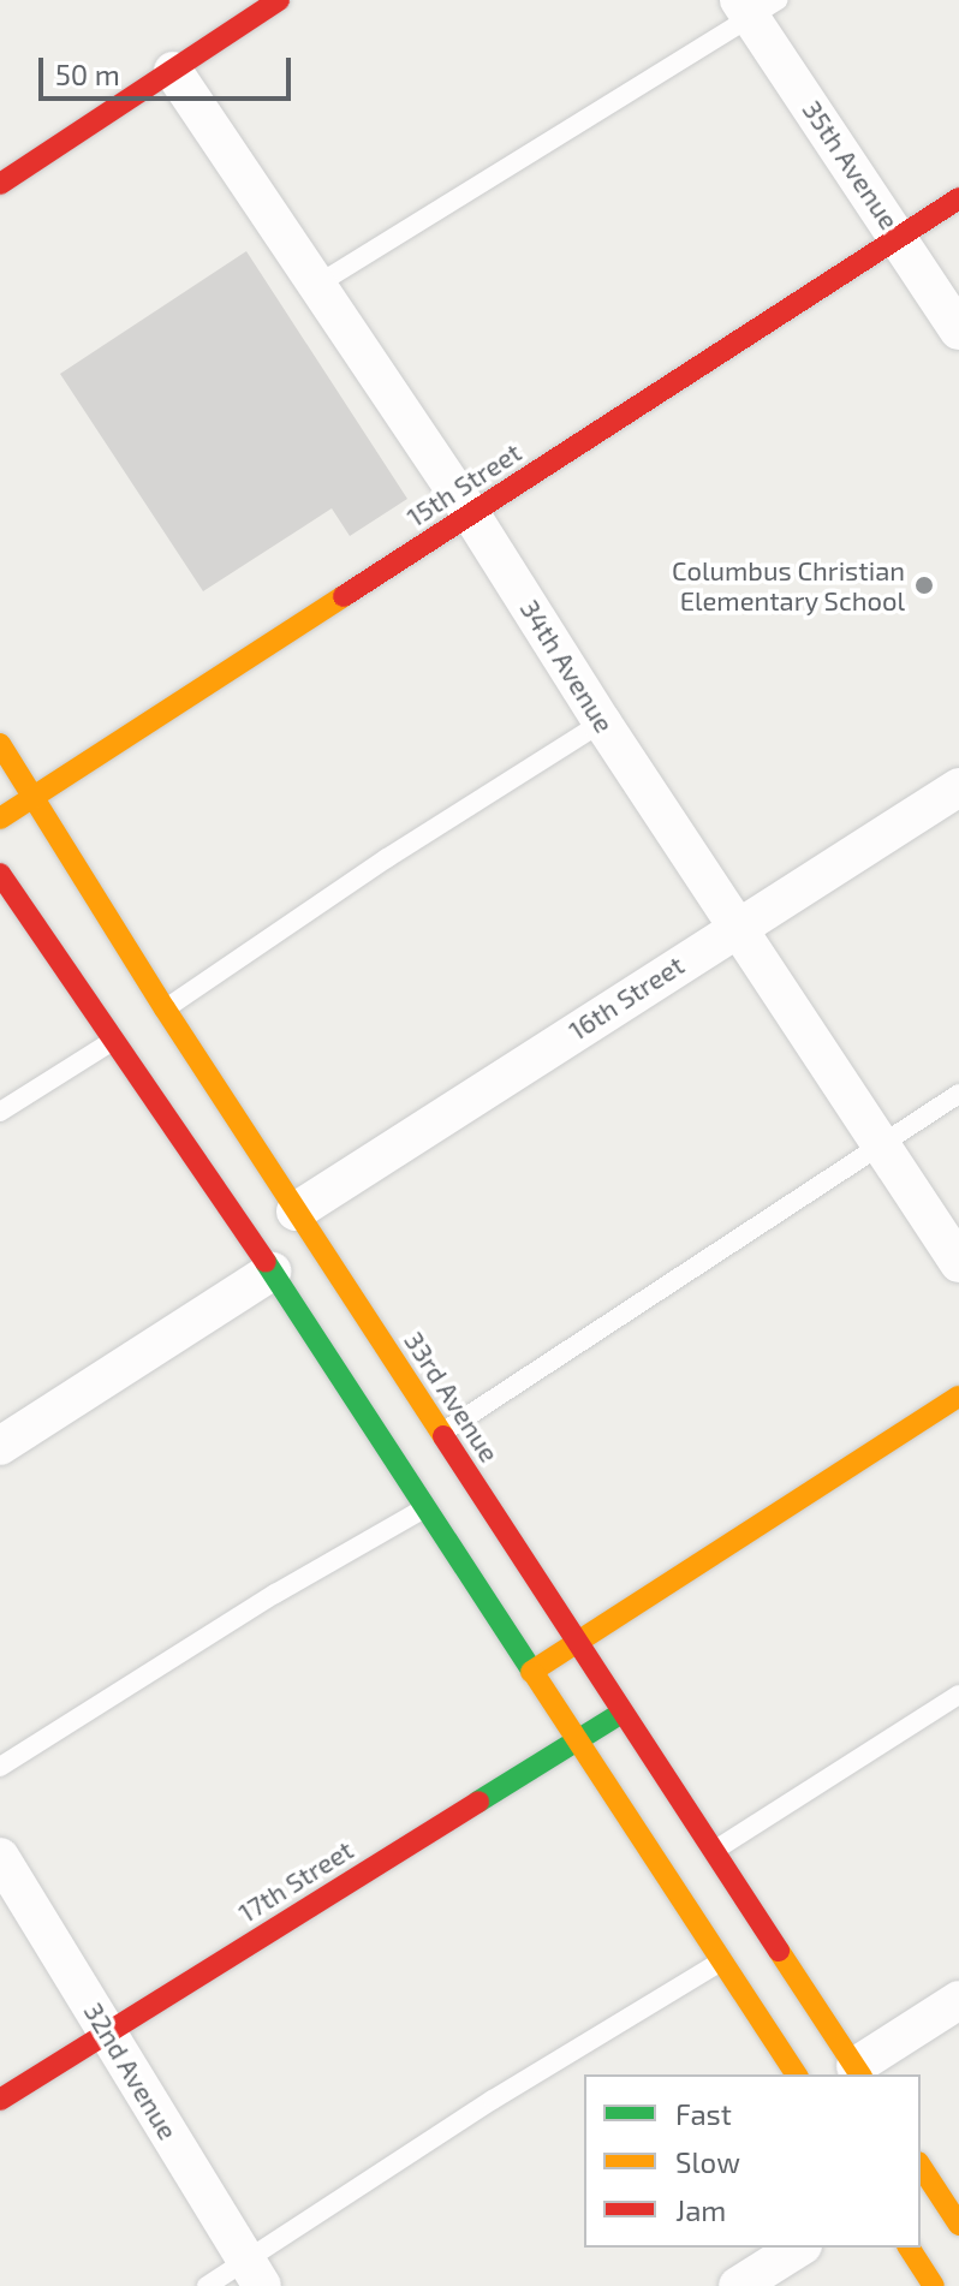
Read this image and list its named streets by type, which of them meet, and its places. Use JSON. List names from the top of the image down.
{
  "streets": {
    "main road": ["15th Street", "33rd Avenue", "17th Street"],
    "street": [
      "35th Avenue",
      "34th Avenue",
      "16th Street",
      "32nd Avenue"
    ]
  },
  "crossings": [
    ["35th Avenue", "15th Street"],
    ["15th Street", "34th Avenue"],
    ["15th Street", "33rd Avenue"],
    ["34th Avenue", "16th Street"],
    ["16th Street", "33rd Avenue"],
    ["33rd Avenue", "17th Street"],
    ["17th Street", "32nd Avenue"]
  ],
  "places": ["Columbus Christian Elementary School"],
  "legend": ["Fast", "Slow", "Jam"],
  "scale_bar": "50 m"
}
